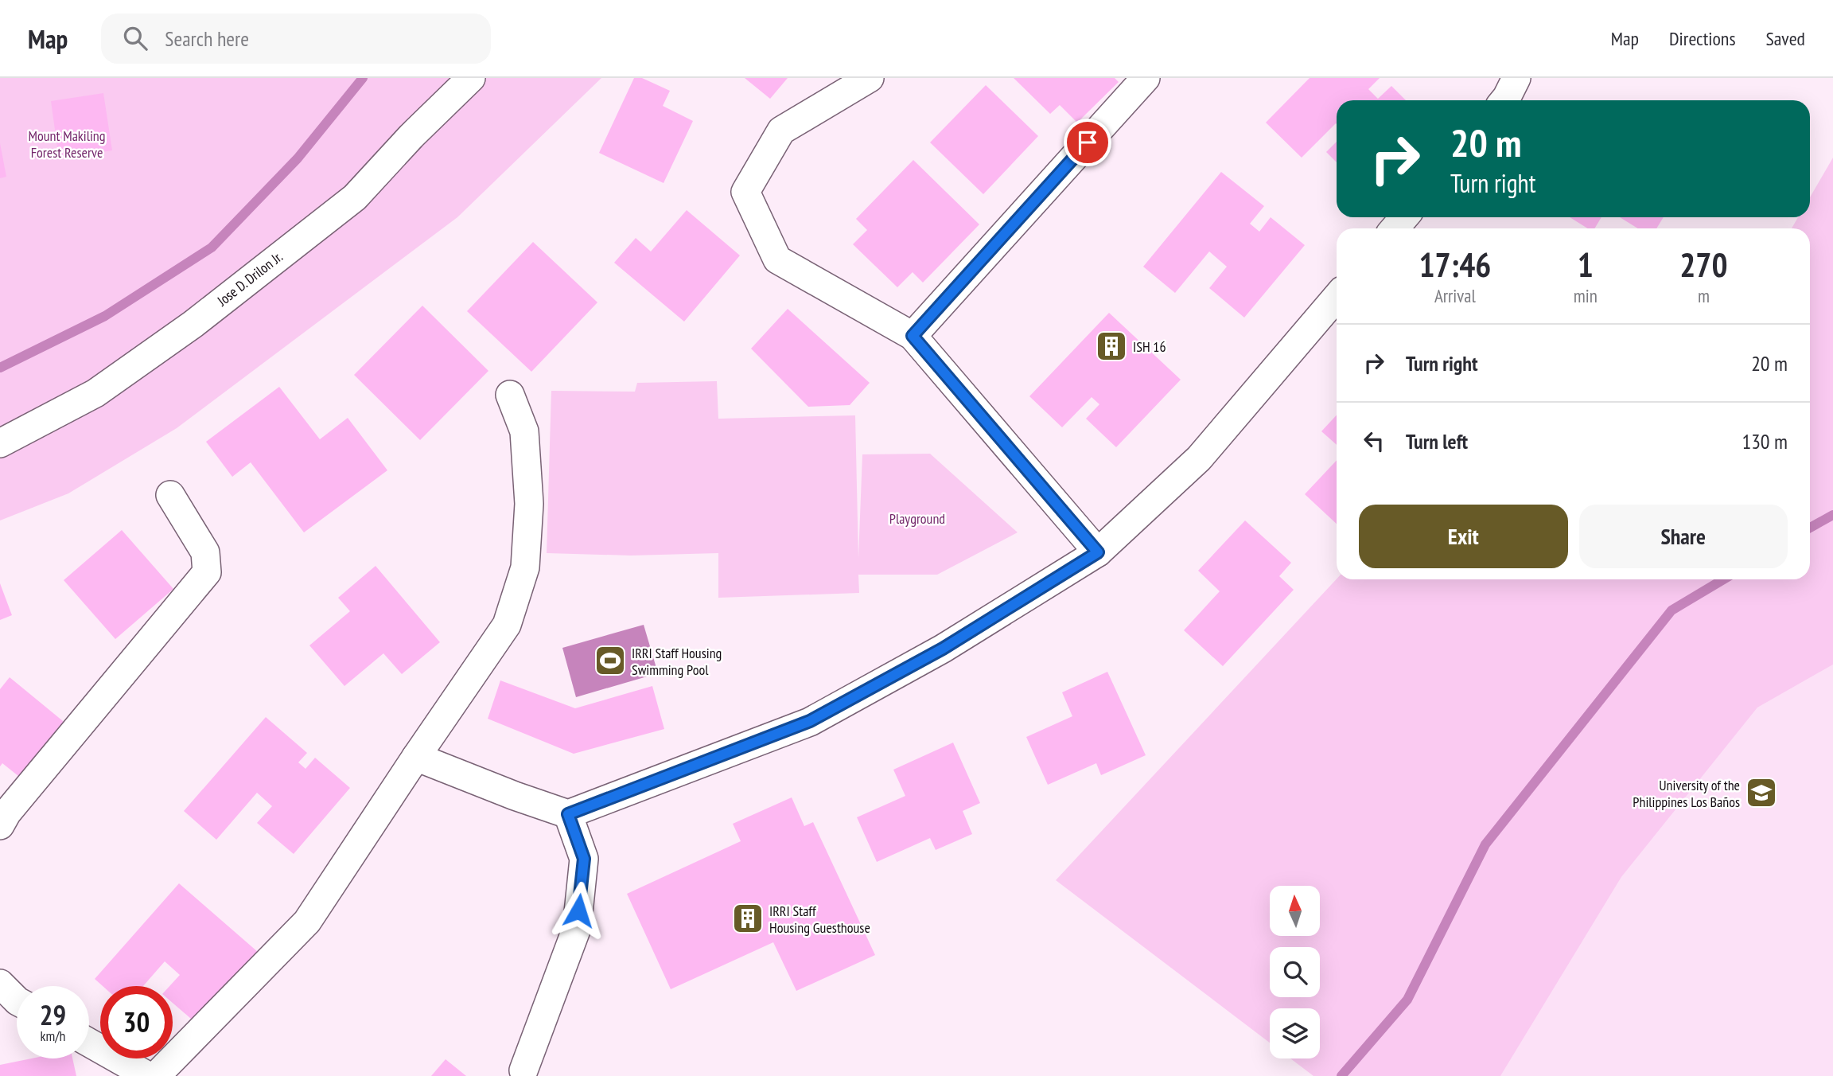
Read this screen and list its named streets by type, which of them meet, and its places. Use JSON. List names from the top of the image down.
{
  "streets": {
    "street": ["Jose D. Drilon Jr."]
  },
  "parks": ["Mount Makiling Forest Reserve", "Playground"],
  "places": {
    "building": ["ISH 16", "IRRI Staff Housing Guesthouse"],
    "sports": ["IRRI Staff Housing Swimming Pool"],
    "school or university": ["University of the Philippines Los Baños"]
  },
  "north": "top",
  "page": {
    "header": "Map",
    "search": "Search here",
    "nav": ["Map", "Directions", "Saved"],
    "turn": ["20 m", "Turn right"],
    "eta": [
      "17:46",
      "Arrival",
      "1",
      "min",
      "270",
      "m"
    ],
    "list": [
      {
        "name": "Turn right",
        "value": "20 m"
      },
      {
        "name": "Turn left",
        "value": "130 m"
      }
    ],
    "buttons": ["Exit", "Share"],
    "speed": "29 km/h",
    "limit": "30"
  }
}
